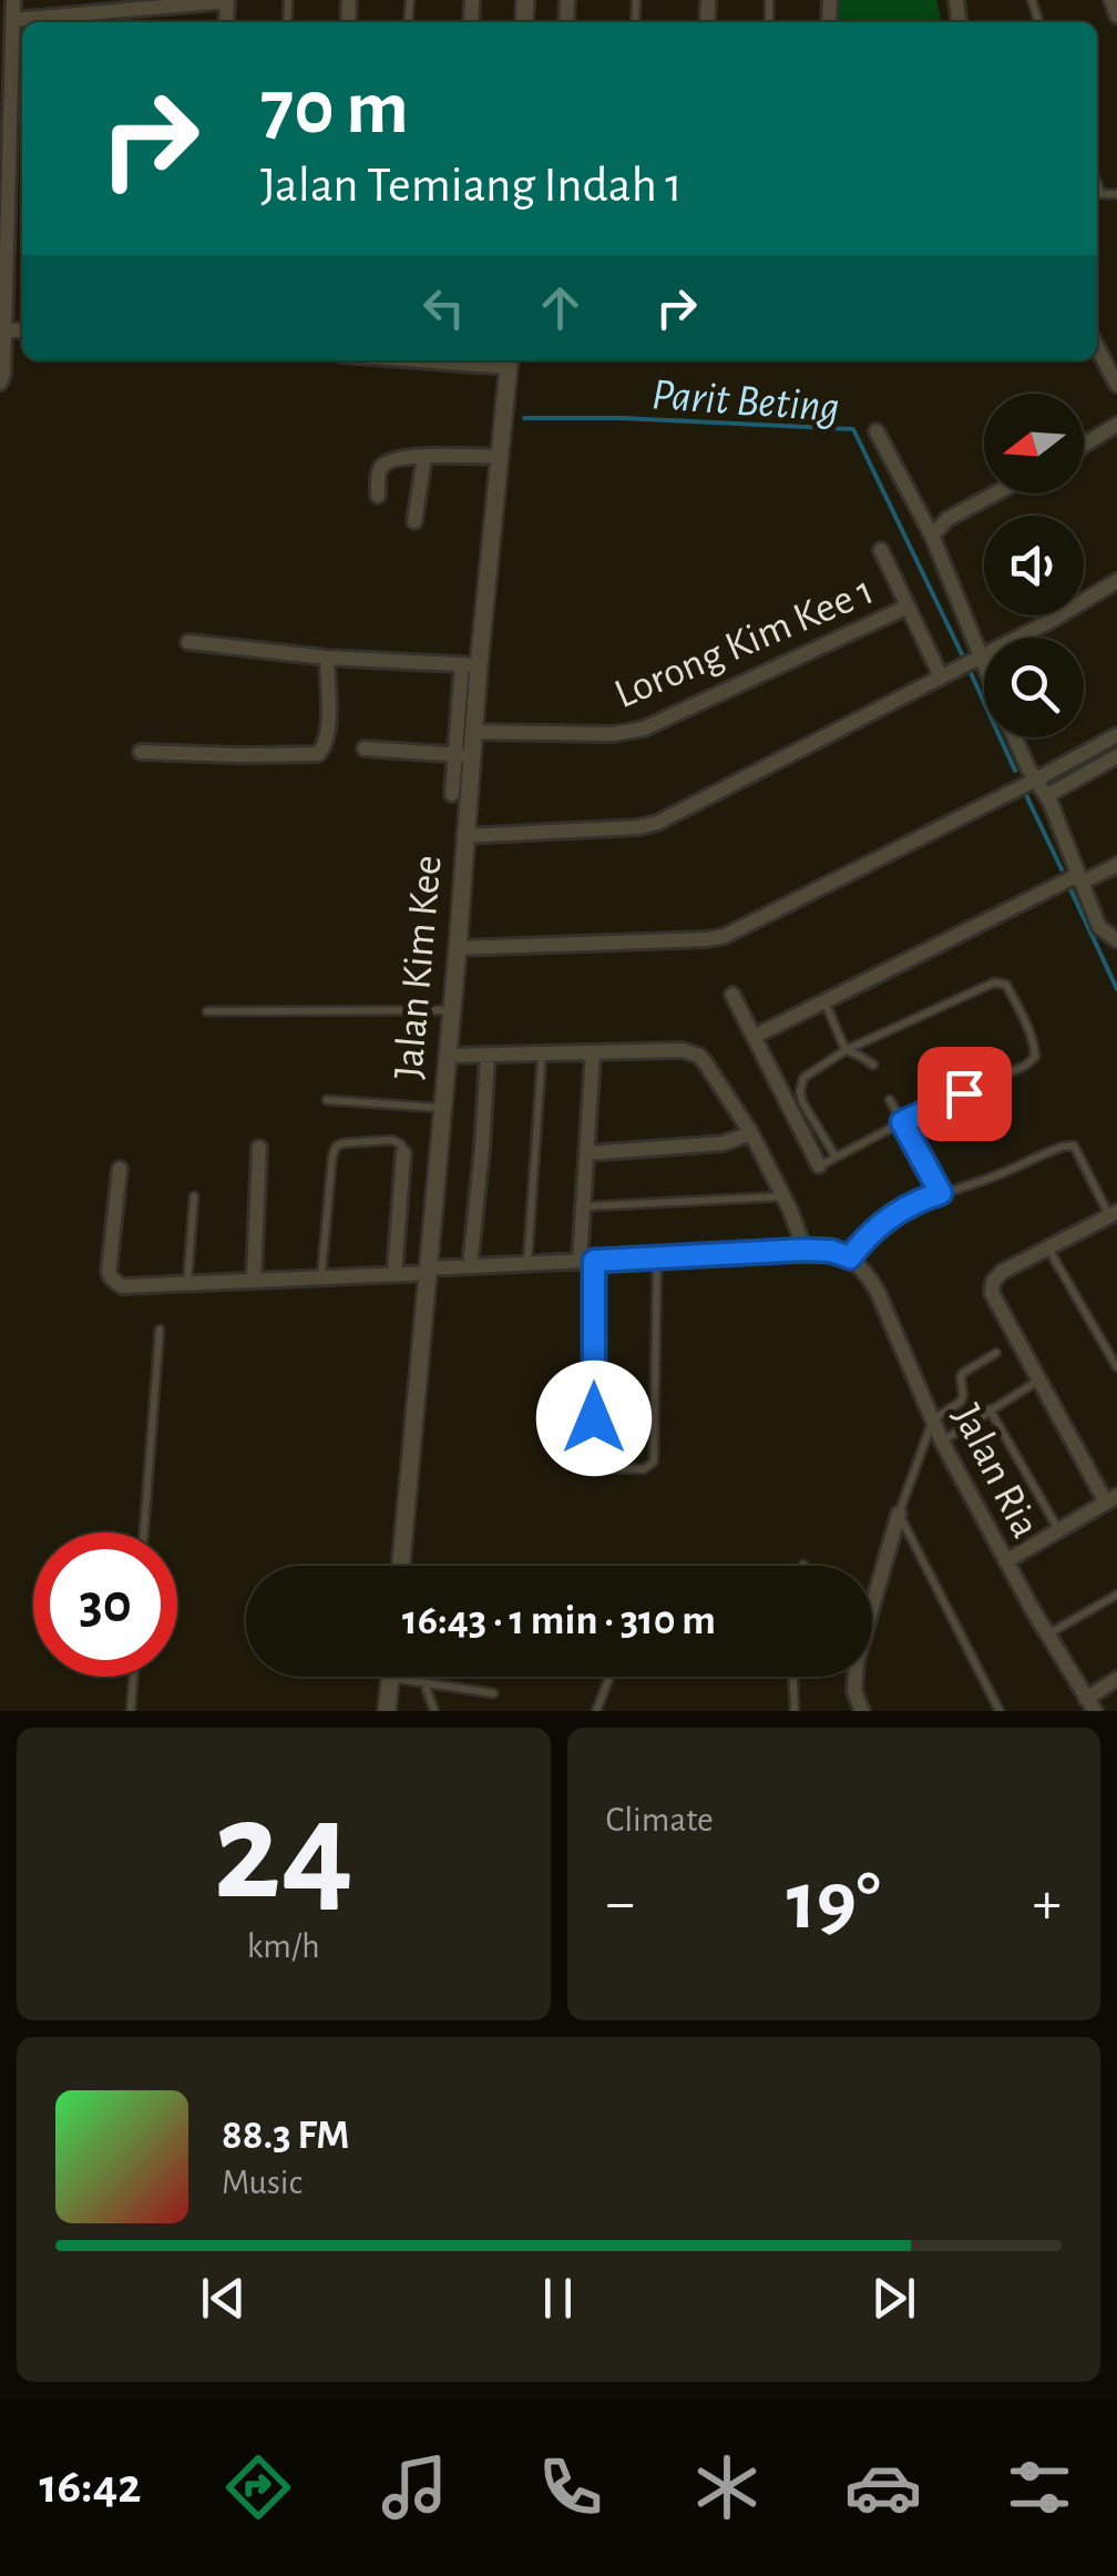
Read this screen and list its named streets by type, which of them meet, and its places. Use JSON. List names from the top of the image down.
{
  "streets": {
    "street": ["Lorong Kim Kee 1", "Jalan Kim Kee", "Jalan Ria"]
  },
  "crossings": [
    ["Lorong Kim Kee 1", "Jalan Kim Kee"]
  ],
  "water": ["Parit Beting"],
  "north": "left",
  "page": {
    "turn": ["70 m", "Jalan Temiang Indah 1"],
    "limit": "30",
    "trip": "16:43 · 1 min · 310 m",
    "tile": [
      ["24", "km/h"],
      "Climate"
    ],
    "heat": ["−", "19°", "+"],
    "song": ["88.3 FM", "Music"],
    "tabs": "16:42"
  }
}
